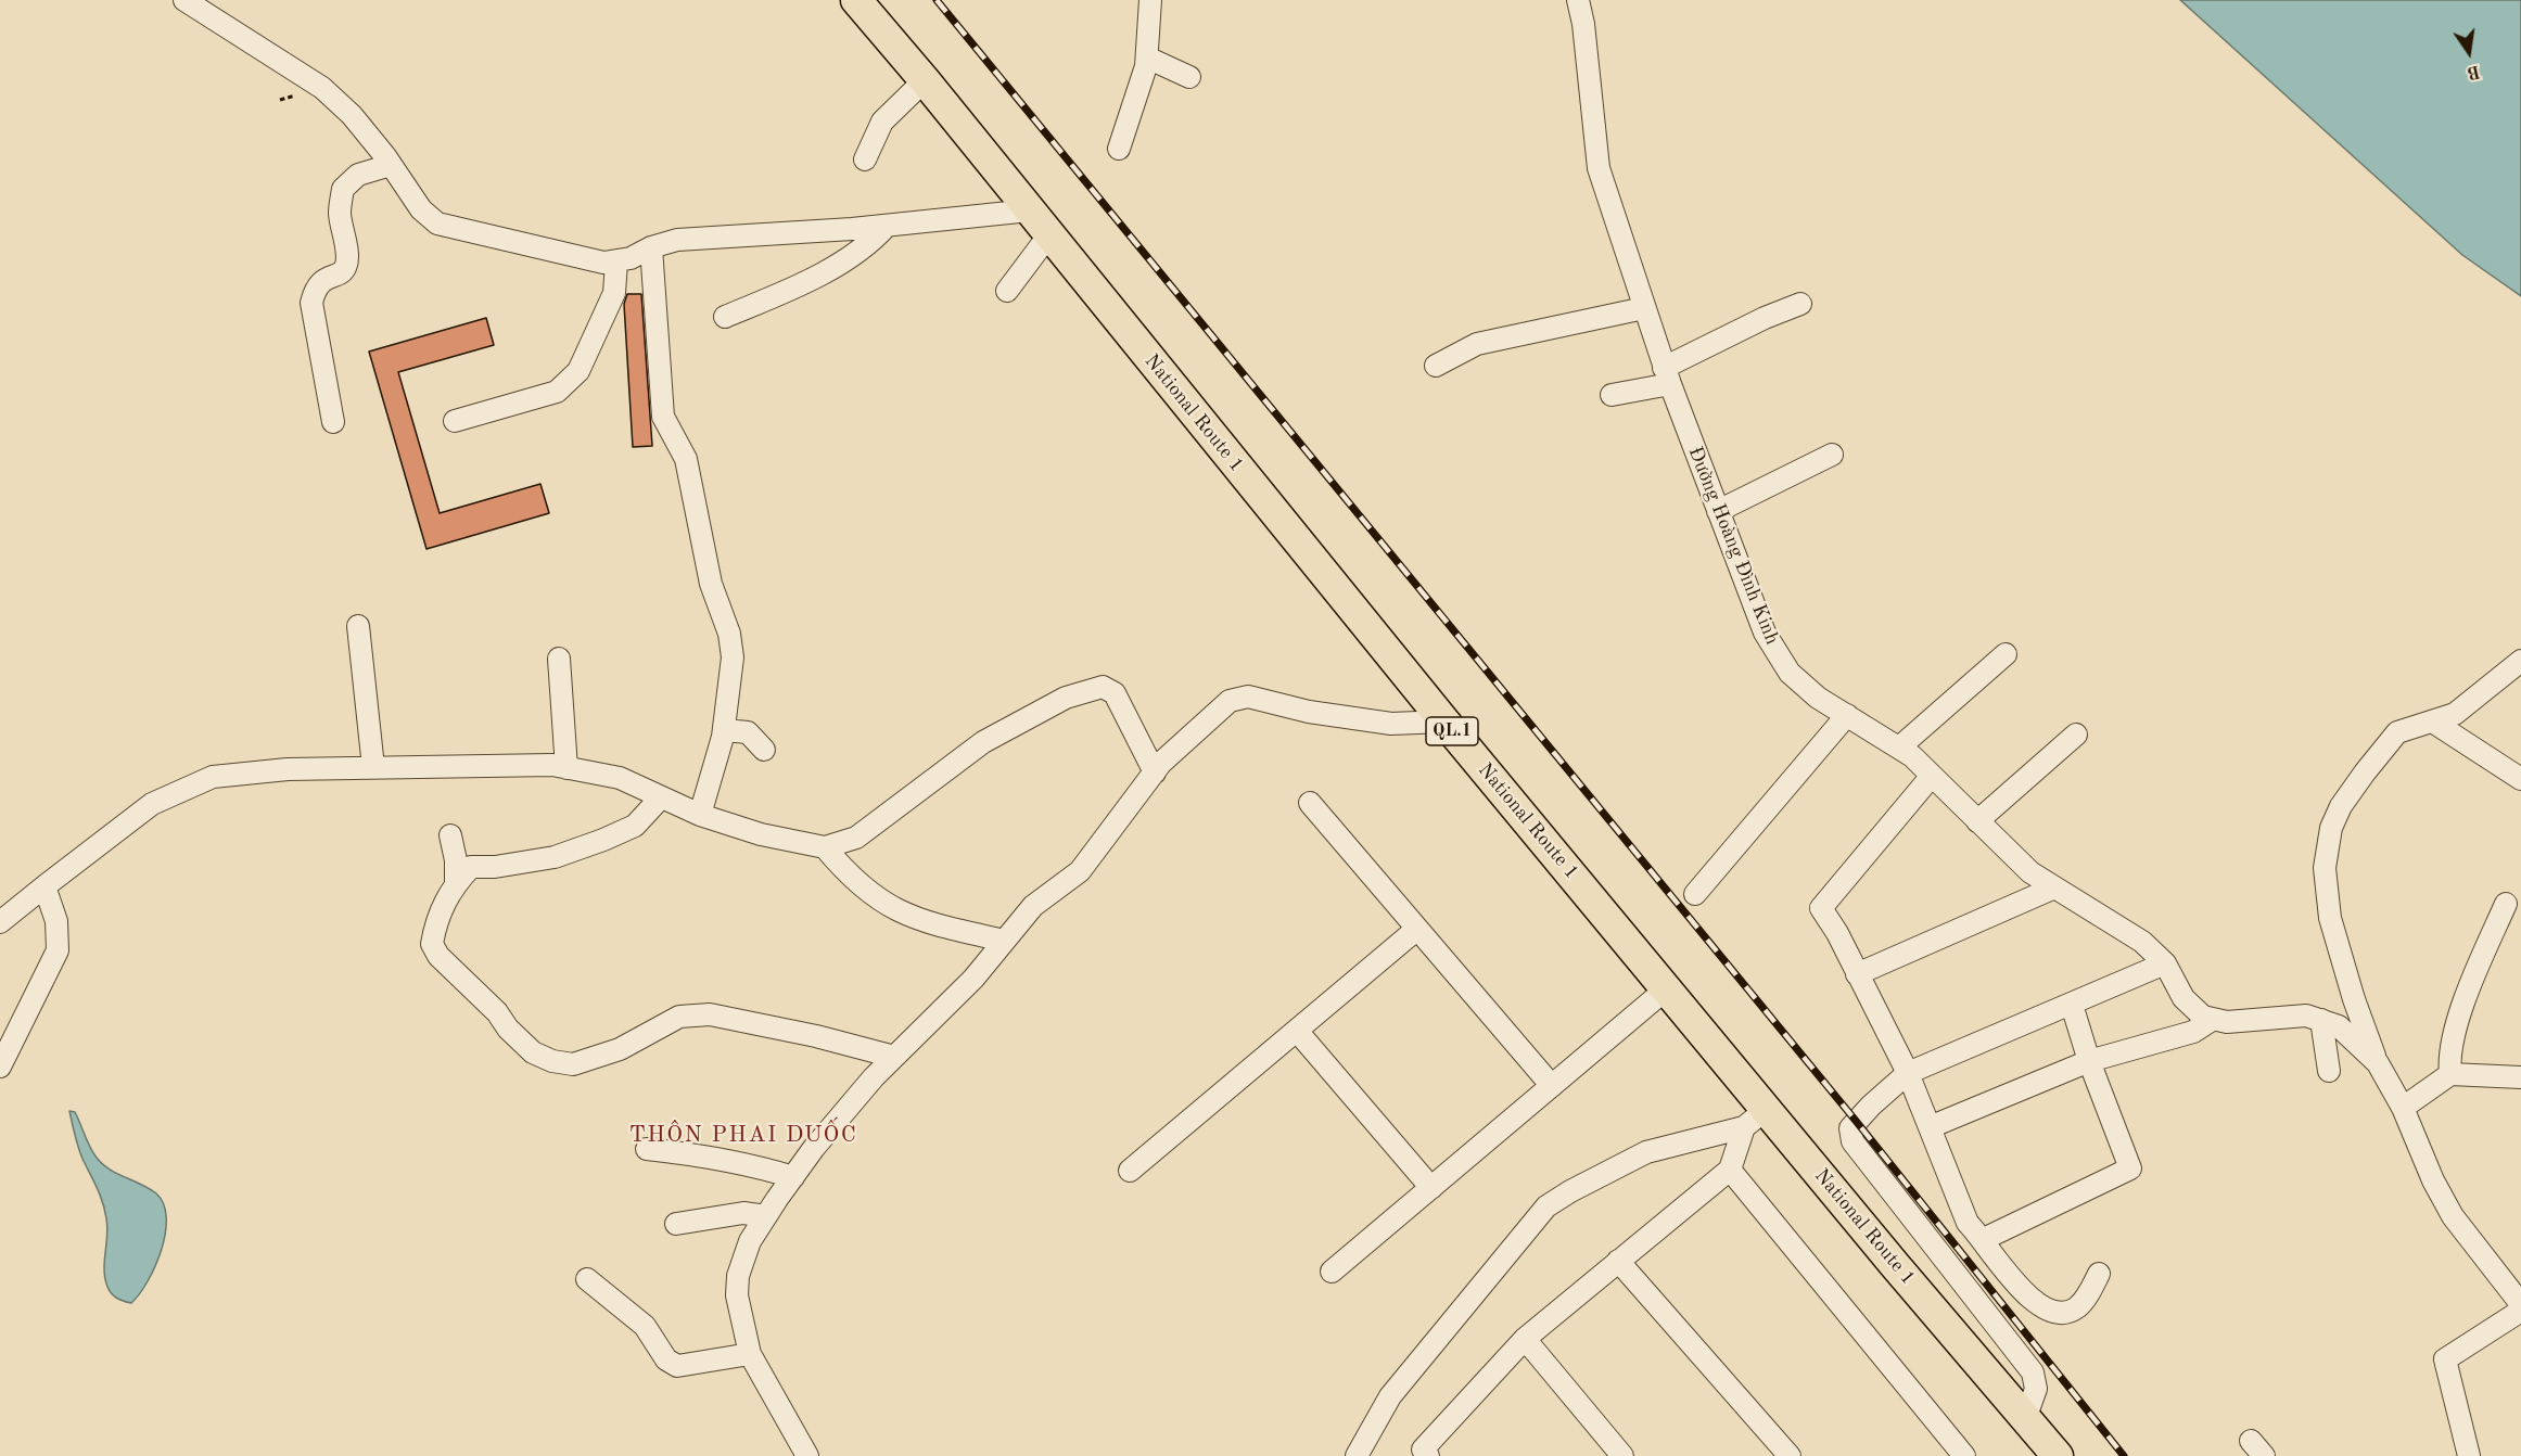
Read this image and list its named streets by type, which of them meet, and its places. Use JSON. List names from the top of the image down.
{
  "streets": {
    "highway": ["National Route 1", "QL.1"],
    "street": ["Đường Hoàng Đình Kinh"]
  },
  "districts": ["THÔN PHAI DUỐC"],
  "north": "bottom"
}
